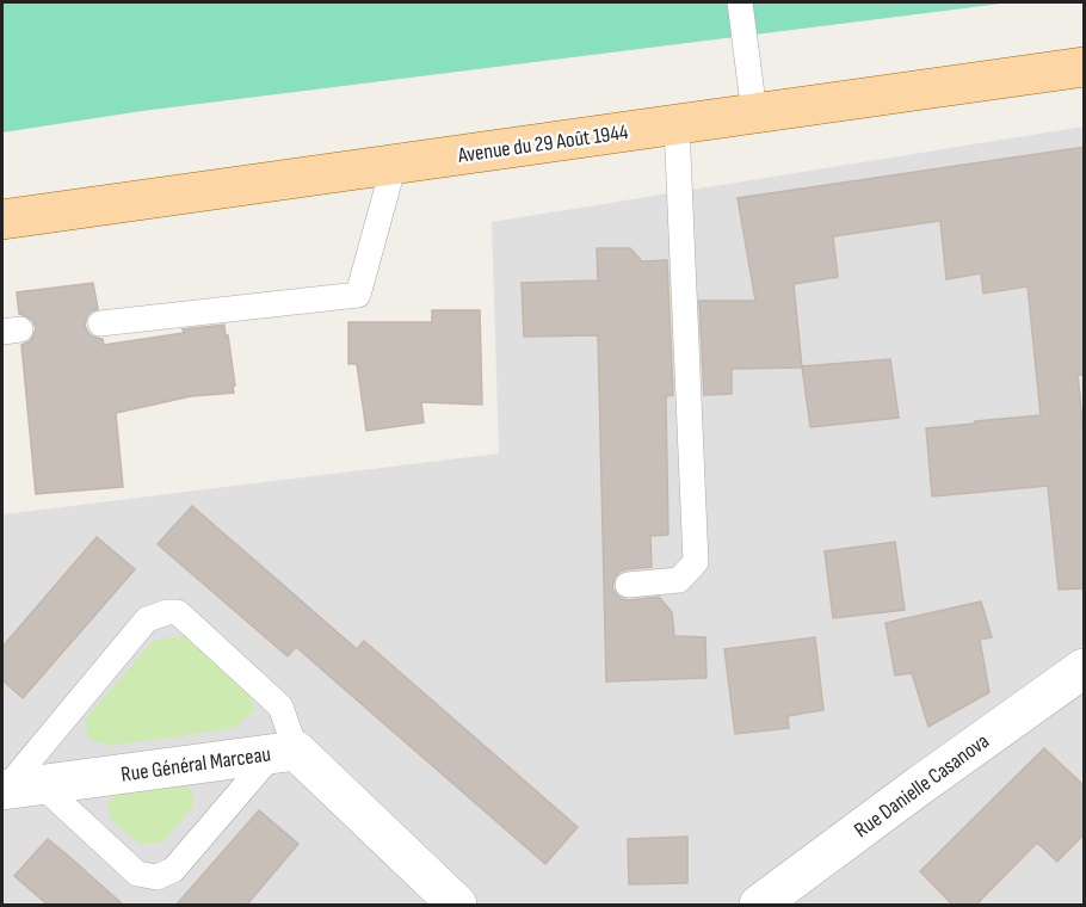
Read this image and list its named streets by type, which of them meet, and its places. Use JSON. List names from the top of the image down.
{
  "streets": {
    "main road": ["Avenue du 29 Août 1944"],
    "street": ["Rue Général Marceau", "Rue Danielle Casanova"]
  }
}
